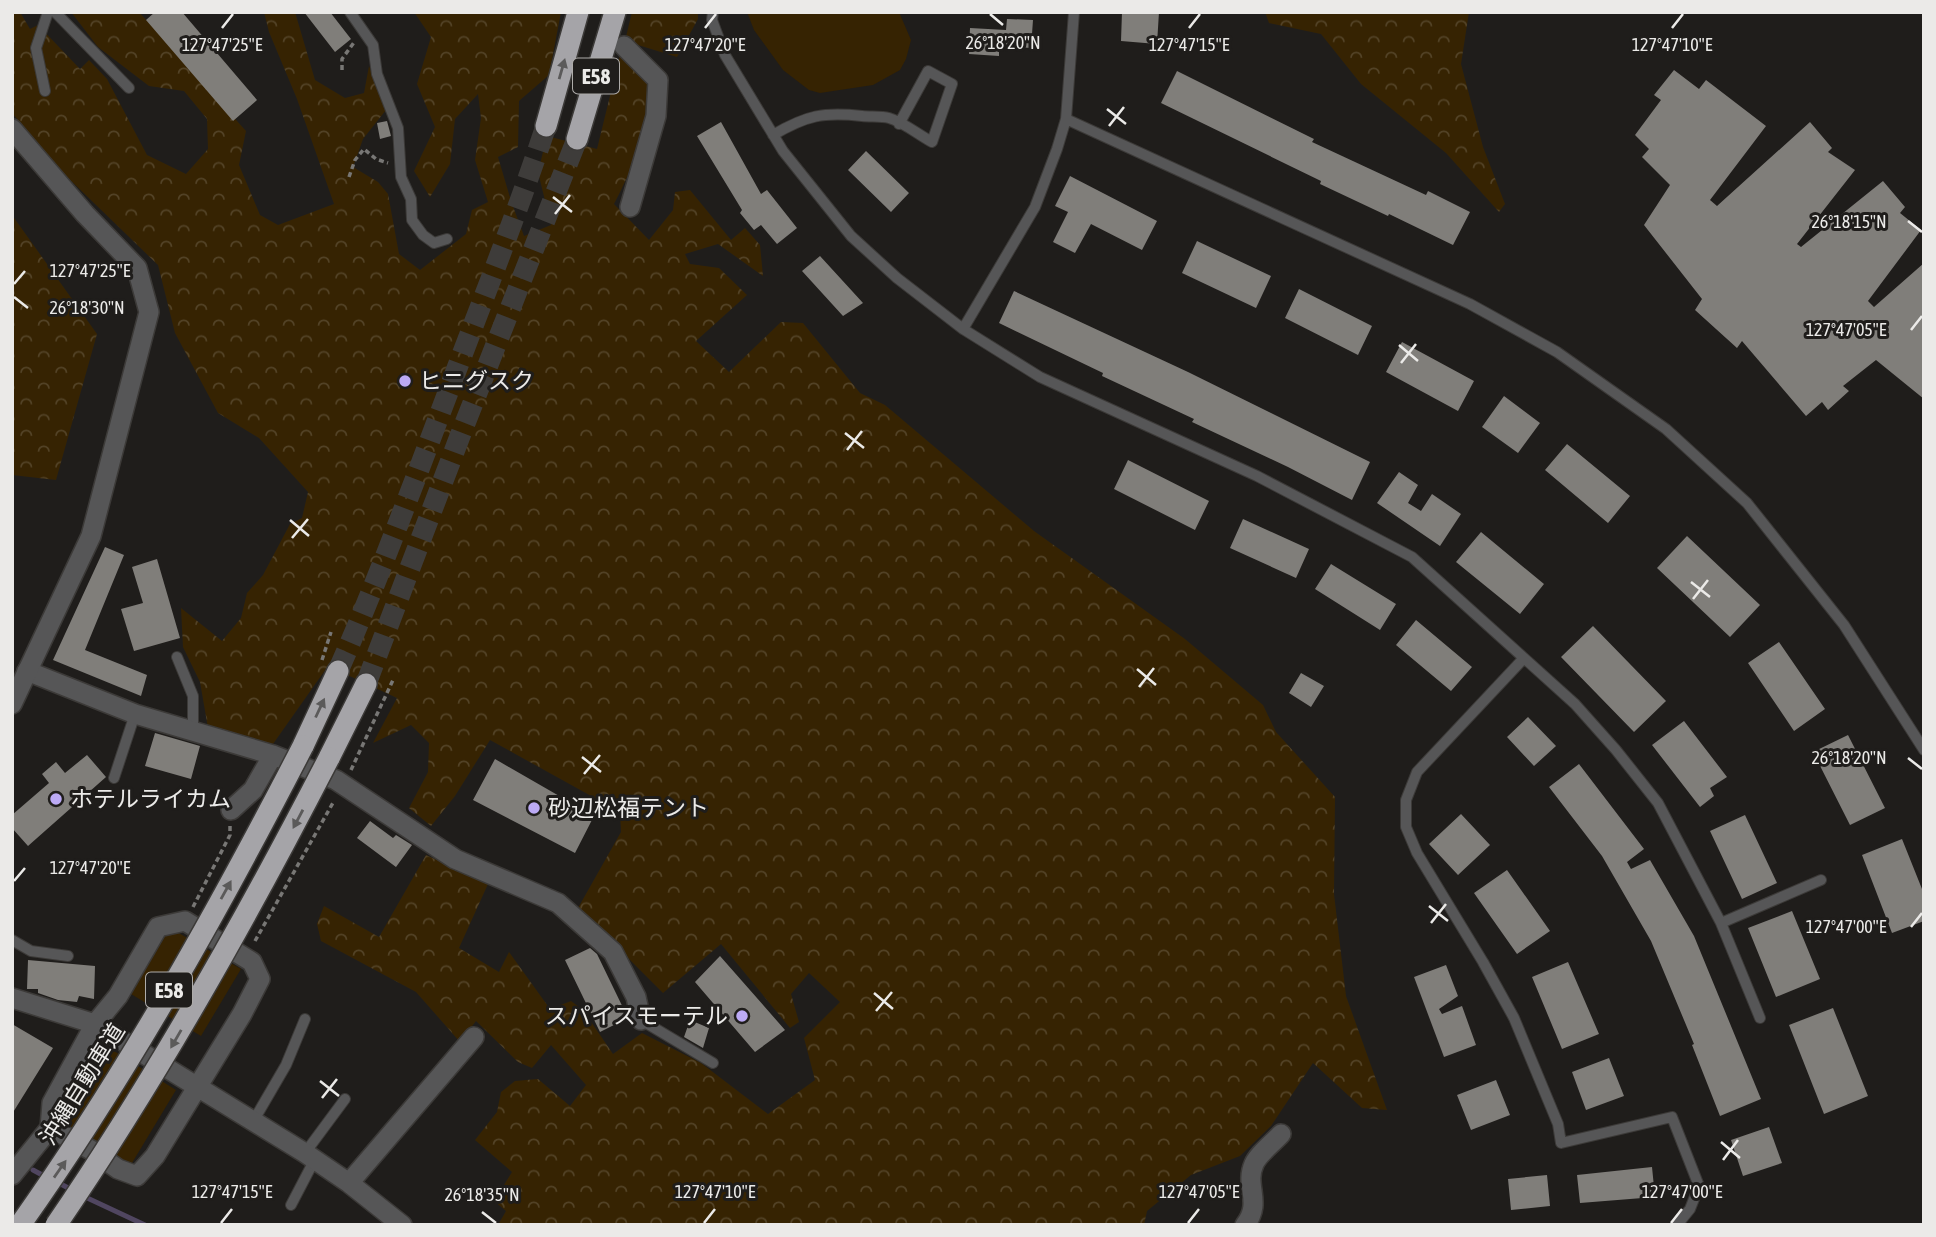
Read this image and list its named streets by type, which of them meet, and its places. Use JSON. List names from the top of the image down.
{
  "streets": {
    "highway": ["E58", "沖縄自動車道"]
  },
  "places": [
    "ヒニグスク",
    "ホテルライカム",
    "砂辺松福テント",
    "スパイスモーテル"
  ],
  "coordinates": [
    "26°18'20\"N",
    "127°47'25\"E",
    "127°47'20\"E",
    "127°47'15\"E",
    "127°47'10\"E",
    "26°18'15\"N",
    "26°18'30\"N",
    "127°47'05\"E",
    "127°47'00\"E",
    "26°18'35\"N"
  ]
}
